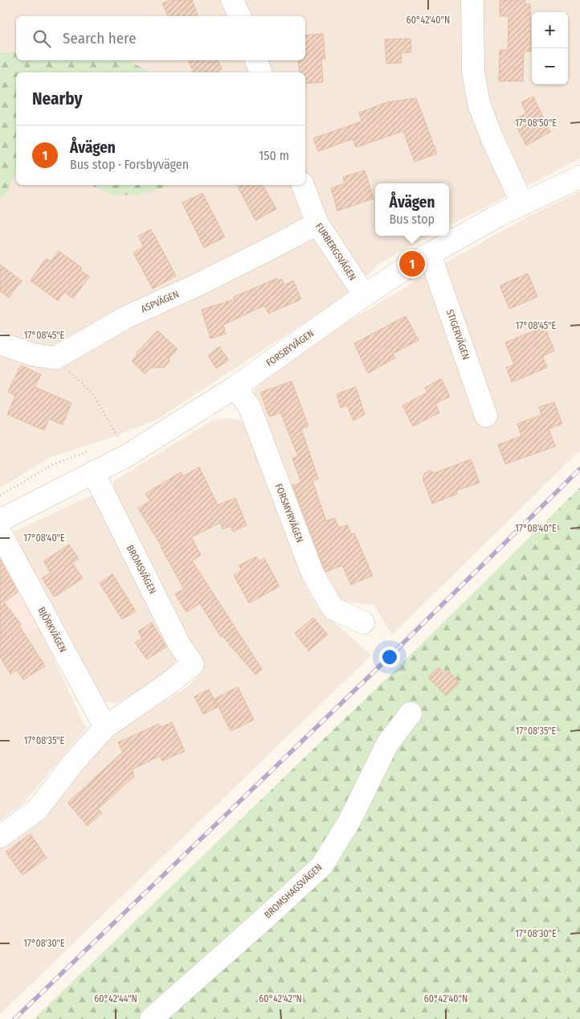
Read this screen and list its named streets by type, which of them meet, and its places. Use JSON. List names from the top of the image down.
{
  "streets": {
    "street": [
      "FURBERGSVÄGEN",
      "ASPVÄGEN",
      "STIGERVÄGEN",
      "FORSBYVÄGEN",
      "FORSMYRVÄGEN",
      "BROMSVÄGEN",
      "BJÖRKVÄGEN",
      "BROMSHAGSVÄGEN"
    ]
  },
  "crossings": [
    ["FURBERGSVÄGEN", "ASPVÄGEN"],
    ["FURBERGSVÄGEN", "FORSBYVÄGEN"],
    ["STIGERVÄGEN", "FORSBYVÄGEN"],
    ["FORSBYVÄGEN", "FORSMYRVÄGEN"],
    ["FORSBYVÄGEN", "BROMSVÄGEN"],
    ["BROMSVÄGEN", "BJÖRKVÄGEN"]
  ],
  "page": {
    "map_buttons": ["+", "−"],
    "search": "Search here",
    "heading": "Nearby",
    "list": [
      {
        "mark": "1",
        "name": "Åvägen",
        "note": "Bus stop · Forsbyvägen",
        "value": "150 m"
      }
    ],
    "popup": ["Åvägen", "Bus stop"],
    "pins": "1"
  },
  "coordinates": [
    "60°42'40\"N",
    "17°08'50\"E",
    "17°08'45\"E",
    "17°08'40\"E",
    "17°08'35\"E",
    "17°08'30\"E",
    "60°42'44\"N",
    "60°42'42\"N"
  ]
}
